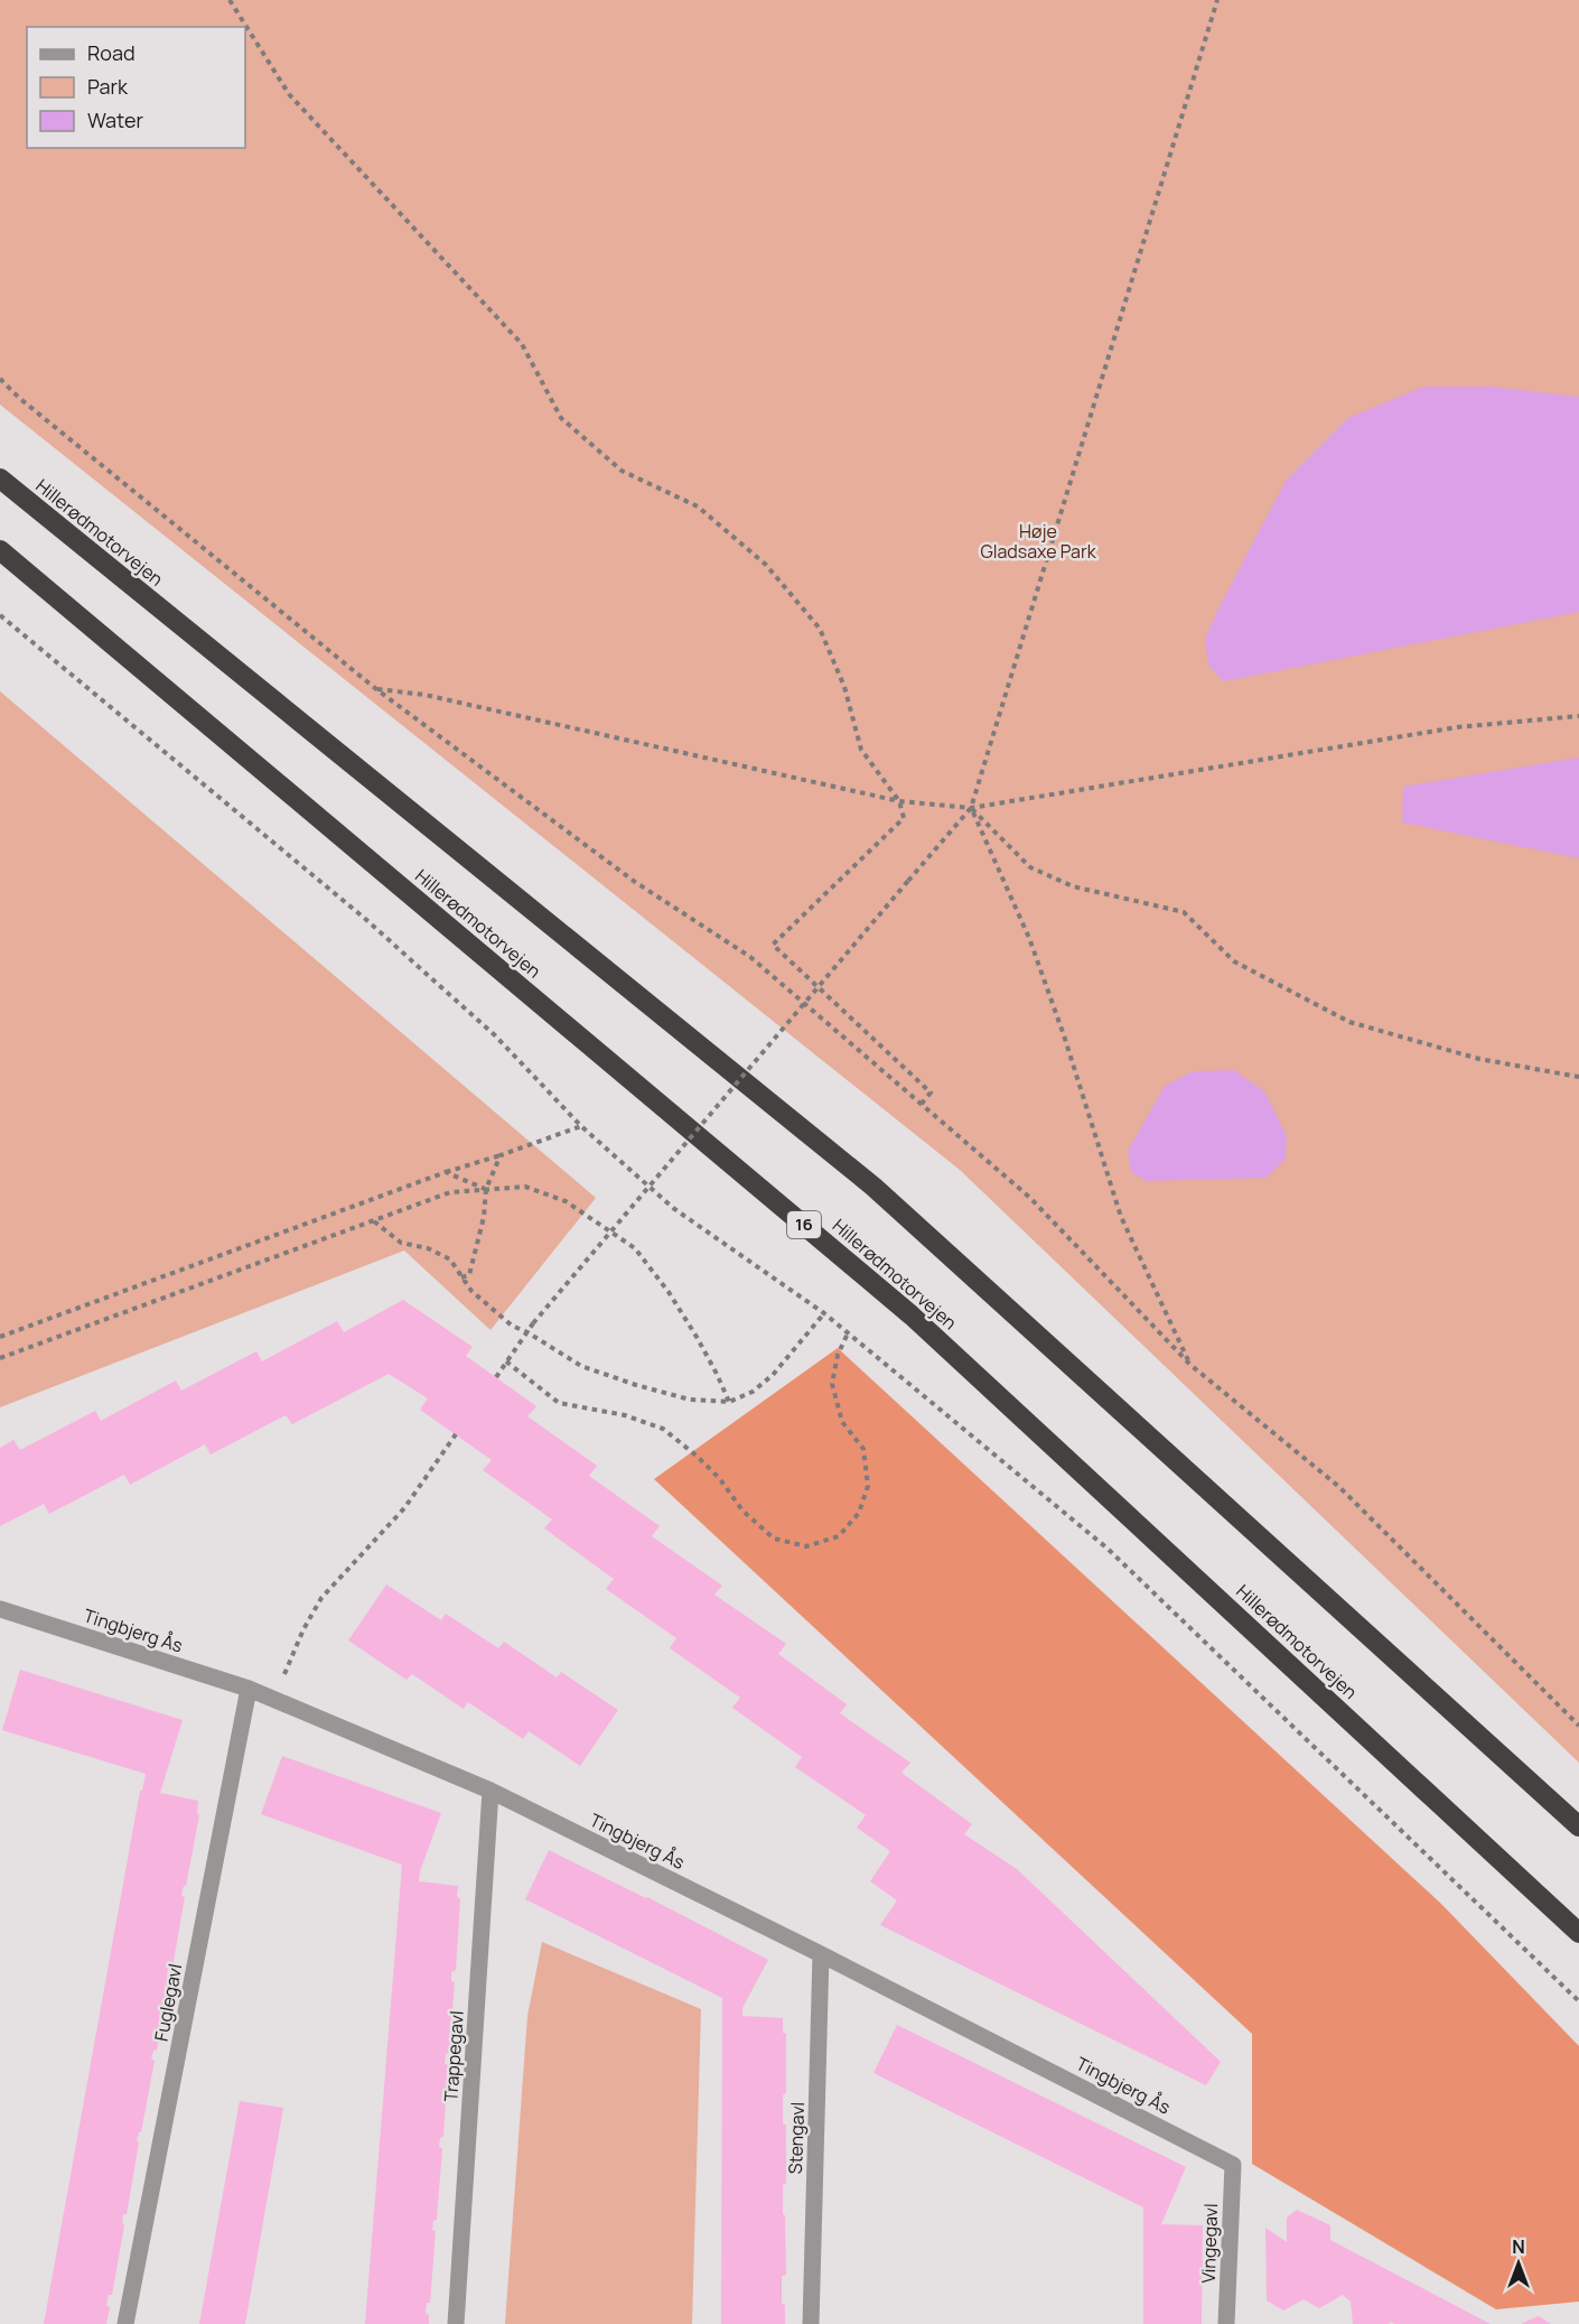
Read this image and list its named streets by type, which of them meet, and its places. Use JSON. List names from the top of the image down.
{
  "streets": {
    "highway": ["Hillerødmotorvejen", "16"],
    "street": [
      "Tingbjerg Ås",
      "Fuglegavl",
      "Trappegavl",
      "Stengavl",
      "Vingegavl"
    ]
  },
  "crossings": [
    ["Tingbjerg Ås", "Fuglegavl"],
    ["Tingbjerg Ås", "Trappegavl"],
    ["Tingbjerg Ås", "Stengavl"],
    ["Tingbjerg Ås", "Vingegavl"]
  ],
  "parks": ["Høje Gladsaxe Park"],
  "legend": ["Road", "Park", "Water"],
  "north": "top"
}
